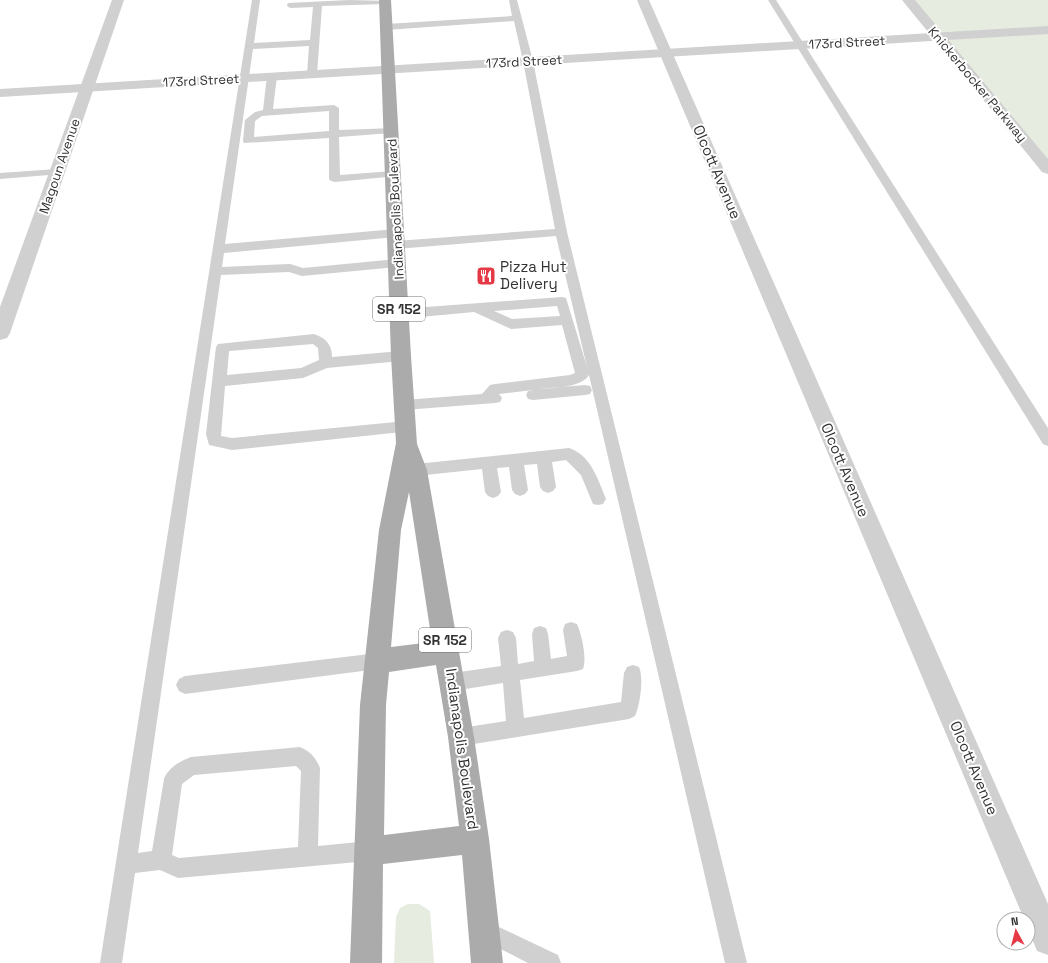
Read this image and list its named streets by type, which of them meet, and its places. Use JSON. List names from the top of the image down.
{
  "streets": {
    "main road": ["Indianapolis Boulevard", "SR 152"],
    "street": [
      "173rd Street",
      "Knickerbocker Parkway",
      "Magoun Avenue",
      "Olcott Avenue"
    ]
  },
  "crossings": [
    ["173rd Street", "Knickerbocker Parkway"],
    ["173rd Street", "Magoun Avenue"],
    ["173rd Street", "Olcott Avenue"],
    ["173rd Street", "Indianapolis Boulevard"]
  ],
  "places": {
    "restaurant": ["Pizza Hut Delivery"]
  },
  "north": "top"
}
